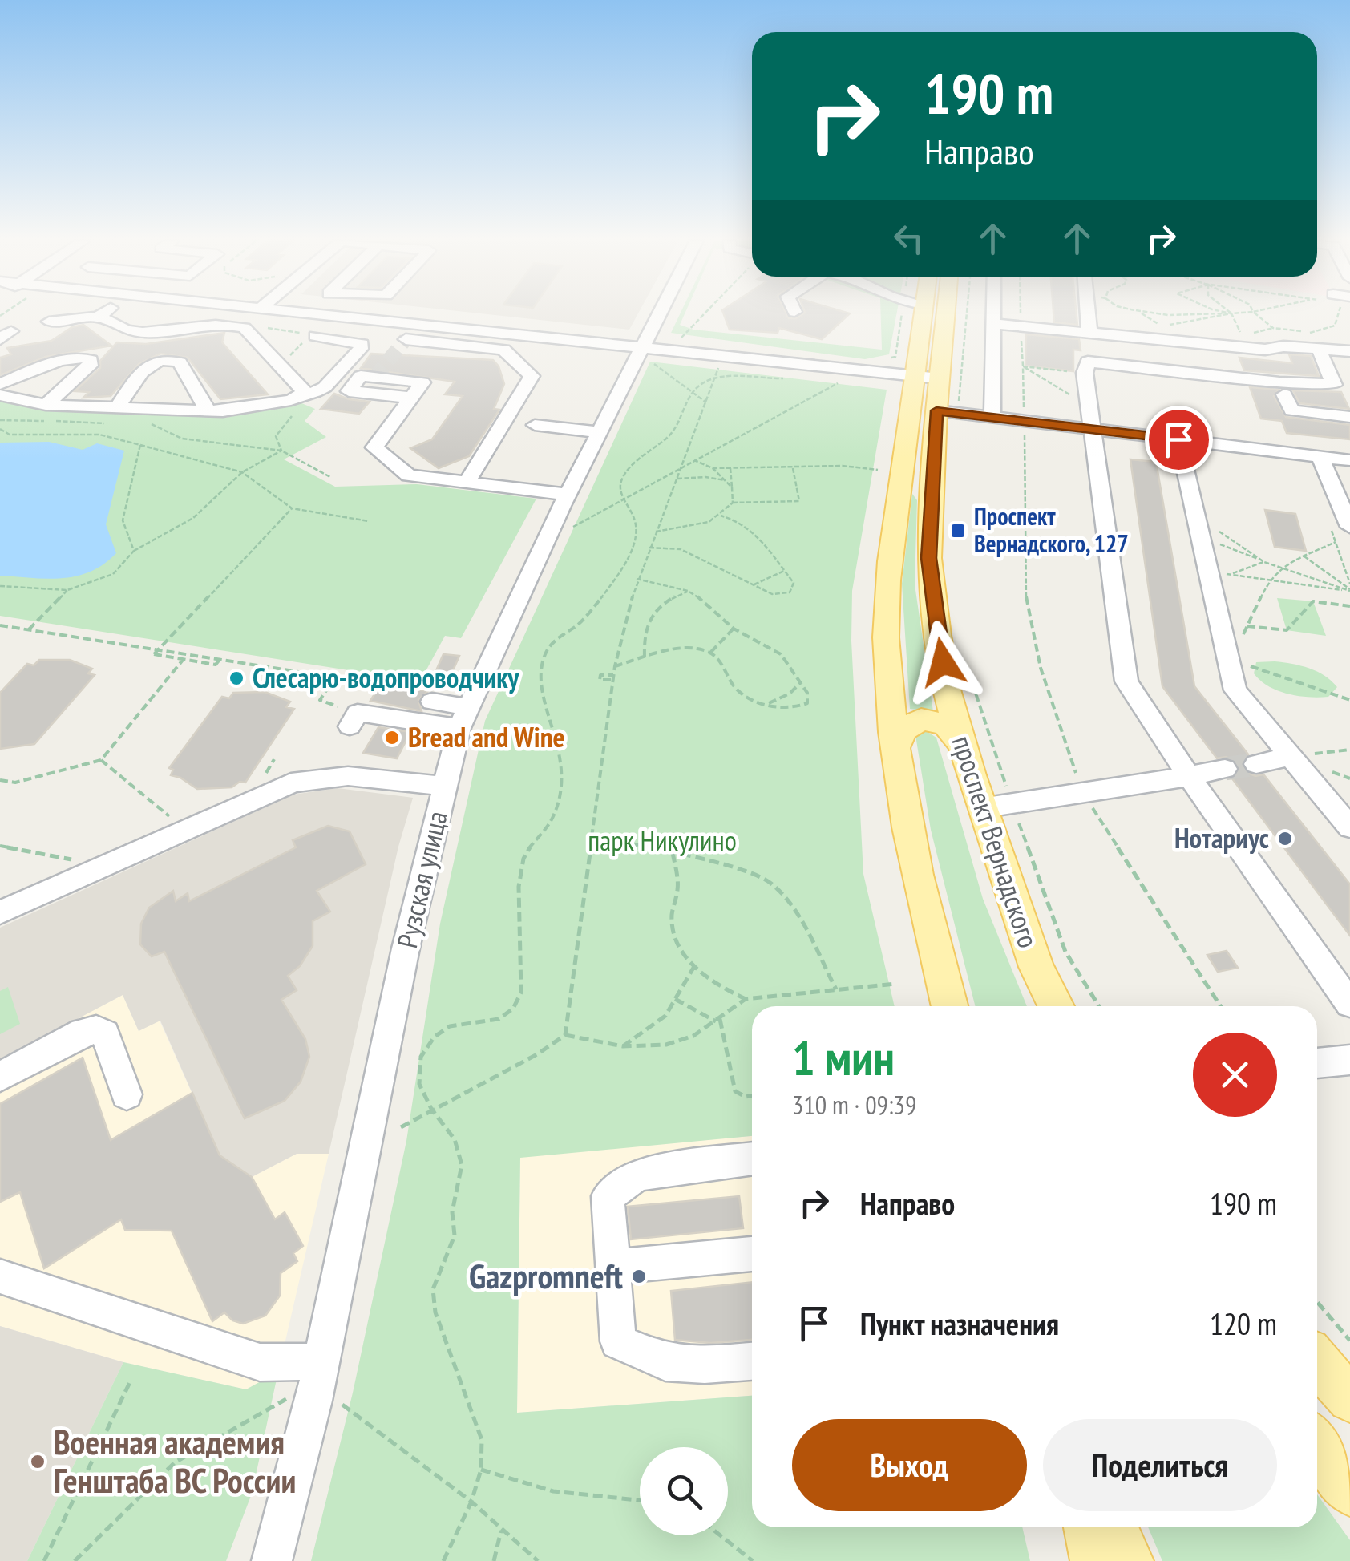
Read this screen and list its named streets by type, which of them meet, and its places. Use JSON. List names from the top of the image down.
{
  "streets": {
    "main road": ["проспект Вернадского"],
    "street": ["Рузская улица"]
  },
  "parks": ["парк Никулино"],
  "places": {
    "transit": ["Проспект Вернадского, 127"],
    "other": [
      "Слесарю-водопроводчику",
      "Bread and Wine",
      "Нотариус",
      "Gazpromneft",
      "Военная академия Генштаба ВС России"
    ]
  },
  "page": {
    "turn": ["190 m", "Направо"],
    "heading": ["1 мин", "310 m · 09:39"],
    "list": [
      {
        "name": "Направо",
        "value": "190 m"
      },
      {
        "name": "Пункт назначения",
        "value": "120 m"
      }
    ],
    "buttons": ["Выход", "Поделиться"]
  }
}
